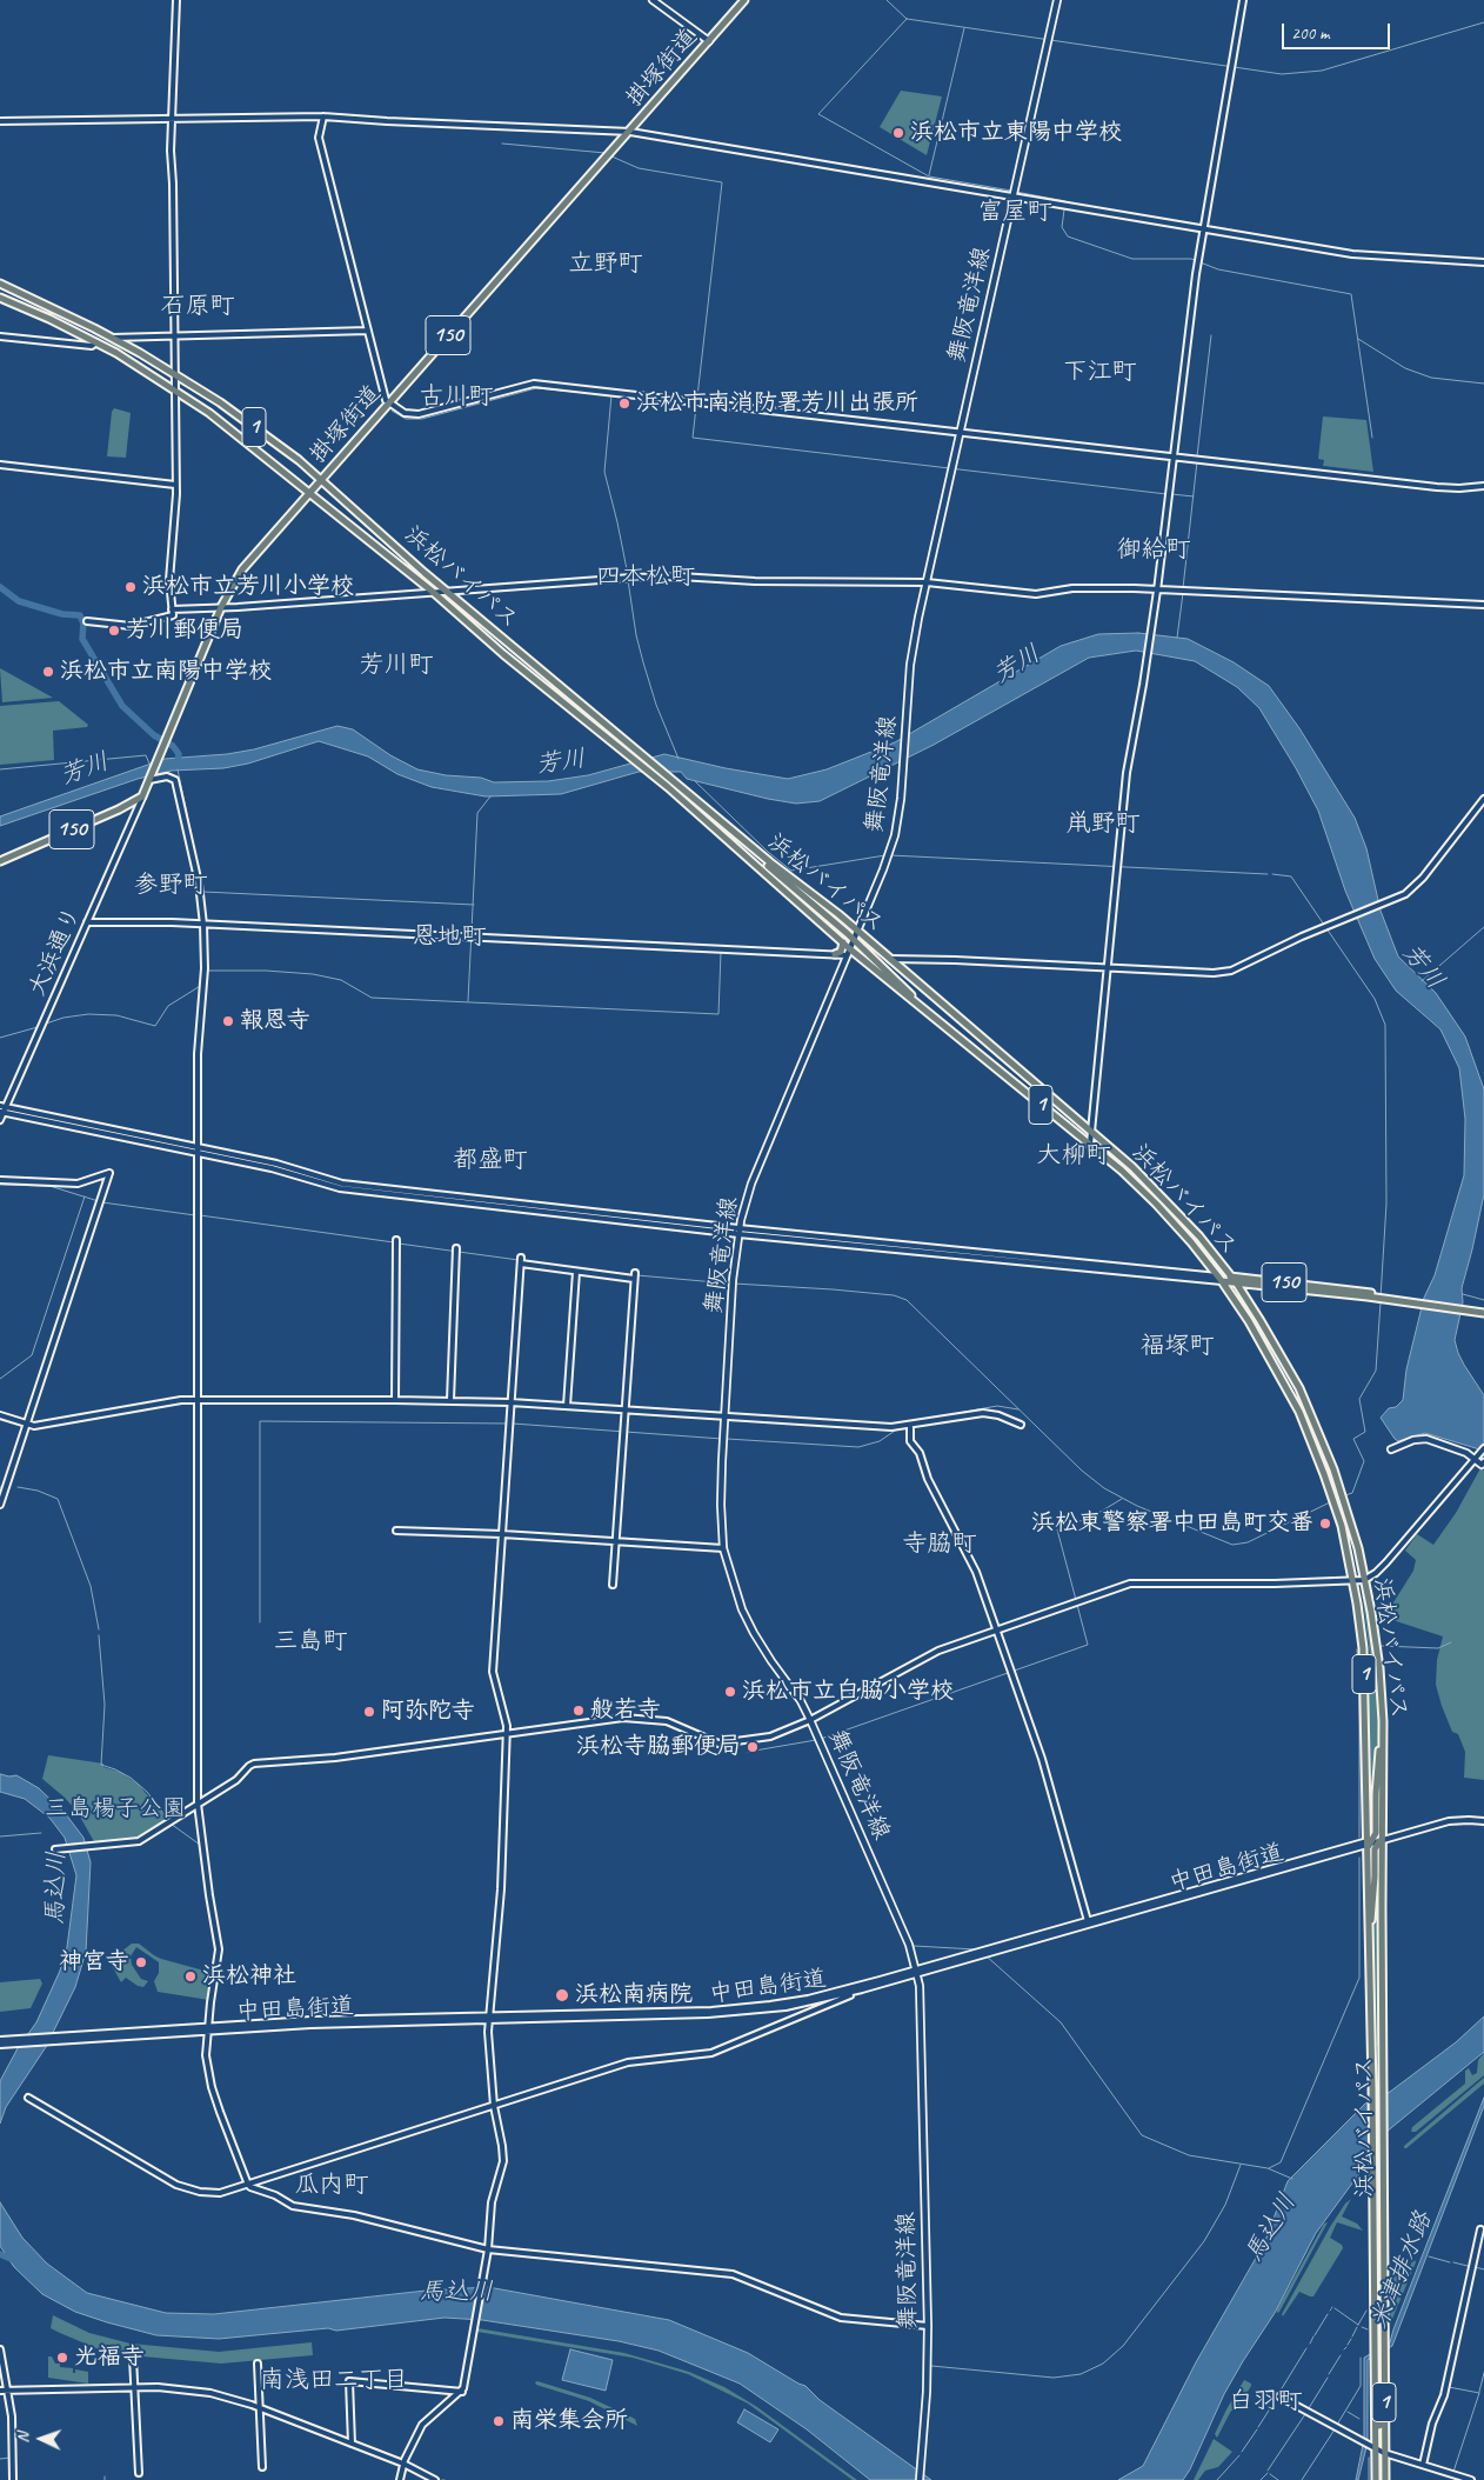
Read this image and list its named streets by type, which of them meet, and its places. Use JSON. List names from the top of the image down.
{
  "streets": {
    "highway": [
      "掛塚街道",
      "150",
      "1",
      "浜松バイパス"
    ],
    "main road": ["舞阪竜洋線"],
    "street": ["大浜通り", "中田島街道"]
  },
  "crossings": [
    ["掛塚街道", "150"],
    ["掛塚街道", "浜松バイパス"],
    ["掛塚街道", "大浜通り"],
    ["舞阪竜洋線", "1"],
    ["舞阪竜洋線", "浜松バイパス"],
    ["舞阪竜洋線", "中田島街道"],
    ["150", "浜松バイパス"],
    ["150", "大浜通り"],
    ["1", "浜松バイパス"],
    ["浜松バイパス", "中田島街道"]
  ],
  "districts": [
    "富屋町",
    "立野町",
    "石原町",
    "下江町",
    "古川町",
    "御給町",
    "四本松町",
    "芳川町",
    "鼡野町",
    "参野町",
    "恩地町",
    "大柳町",
    "都盛町",
    "福塚町",
    "寺脇町",
    "三島町",
    "瓜内町",
    "南浅田二丁目",
    "白羽町"
  ],
  "water": ["芳川", "馬込川", "米津排水路"],
  "parks": ["三島楊子公園"],
  "places": [
    "浜松市立東陽中学校",
    "浜松市南消防署芳川出張所",
    "浜松市立芳川小学校",
    "芳川郵便局",
    "浜松市立南陽中学校",
    "報恩寺",
    "浜松東警察署中田島町交番",
    "浜松市立白脇小学校",
    "般若寺",
    "阿弥陀寺",
    "浜松寺脇郵便局",
    "神宮寺",
    "浜松神社",
    "浜松南病院",
    "光福寺",
    "南栄集会所"
  ],
  "scale_bar": "200 m",
  "north": "left"
}
